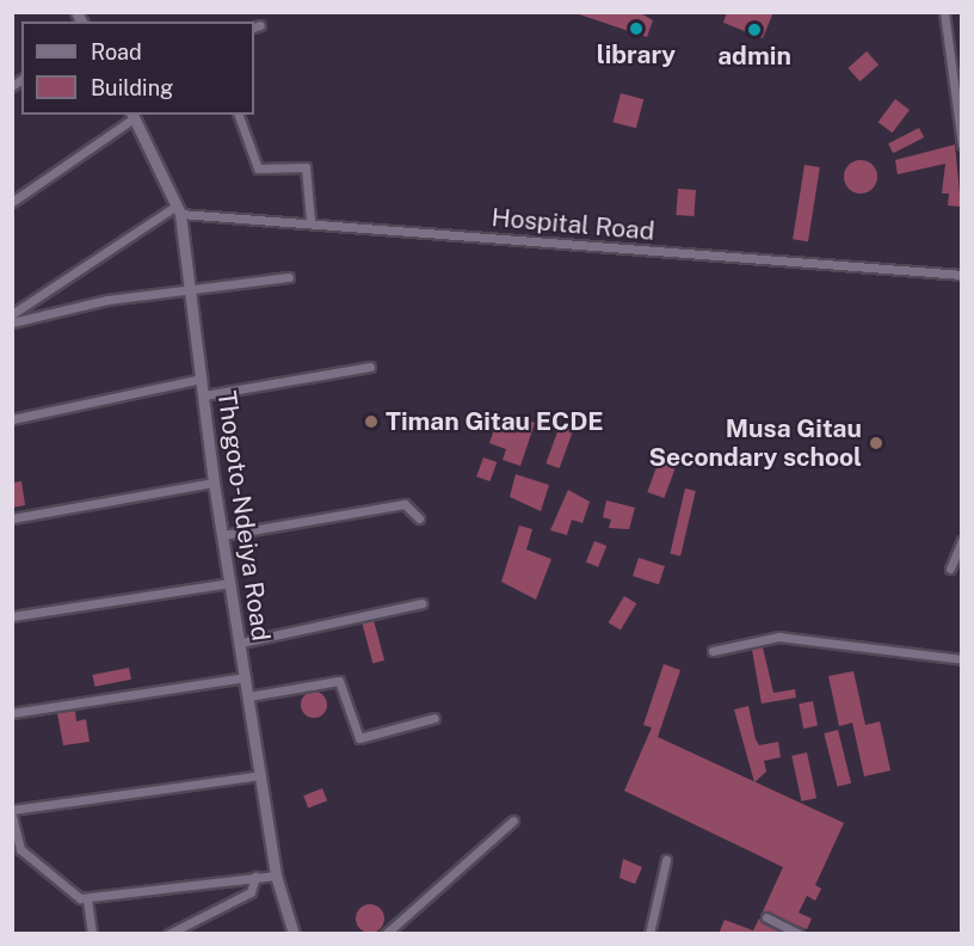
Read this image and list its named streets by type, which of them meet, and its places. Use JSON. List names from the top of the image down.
{
  "streets": {
    "main road": ["Thogoto-Ndeiya Road"],
    "street": ["Hospital Road"]
  },
  "crossings": [
    ["Hospital Road", "Thogoto-Ndeiya Road"]
  ],
  "places": [
    "library",
    "admin",
    "Timan Gitau ECDE",
    "Musa Gitau Secondary school"
  ],
  "legend": ["Road", "Building"]
}
